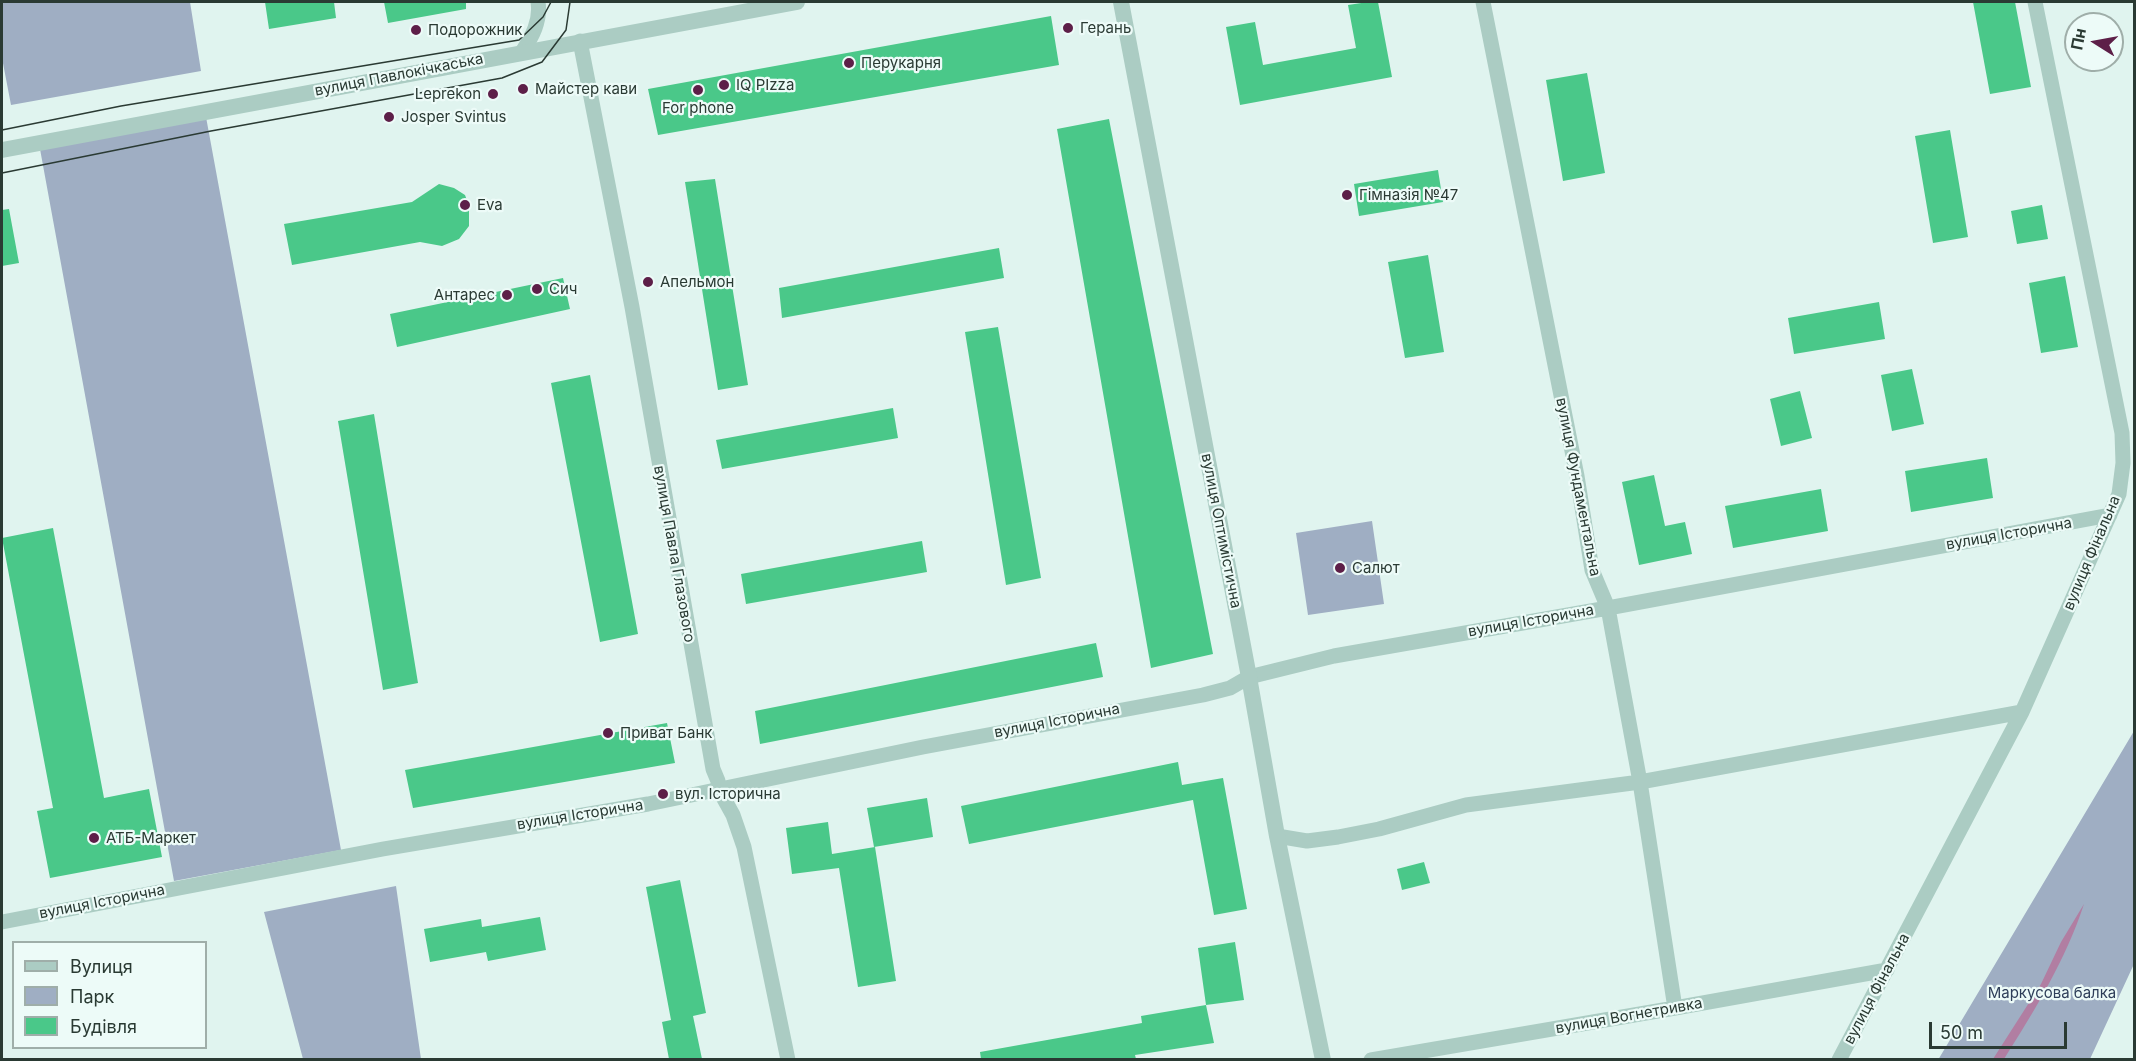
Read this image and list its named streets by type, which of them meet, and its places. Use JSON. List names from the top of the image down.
{
  "streets": {
    "street": [
      "вулиця Павлокічкаська",
      "вулиця Фундаментальна",
      "вулиця Оптимістична",
      "вулиця Історична",
      "вулиця Фінальна",
      "вулиця Павла Глазового",
      "вулиця Вогнетривка"
    ]
  },
  "crossings": [
    ["вулиця Павлокічкаська", "вулиця Павла Глазового"],
    ["вулиця Фундаментальна", "вулиця Історична"],
    ["вулиця Фундаментальна", "вулиця Вогнетривка"],
    ["вулиця Оптимістична", "вулиця Історична"],
    ["вулиця Історична", "вулиця Фінальна"],
    ["вулиця Історична", "вулиця Павла Глазового"],
    ["вулиця Фінальна", "вулиця Вогнетривка"]
  ],
  "parks": ["Маркусова балка"],
  "places": [
    "Герань",
    "Подорожник",
    "Перукарня",
    "IQ PIzza",
    "Майстер кави",
    "For phone",
    "Leprekon",
    "Josper Svintus",
    "Гімназія №47",
    "Eva",
    "Апельмон",
    "Сич",
    "Антарес",
    "Салют",
    "Приват Банк",
    "вул. Історична",
    "АТБ-Маркет"
  ],
  "legend": ["Вулиця", "Парк", "Будівля"],
  "scale_bar": "50 m",
  "north": "left"
}
